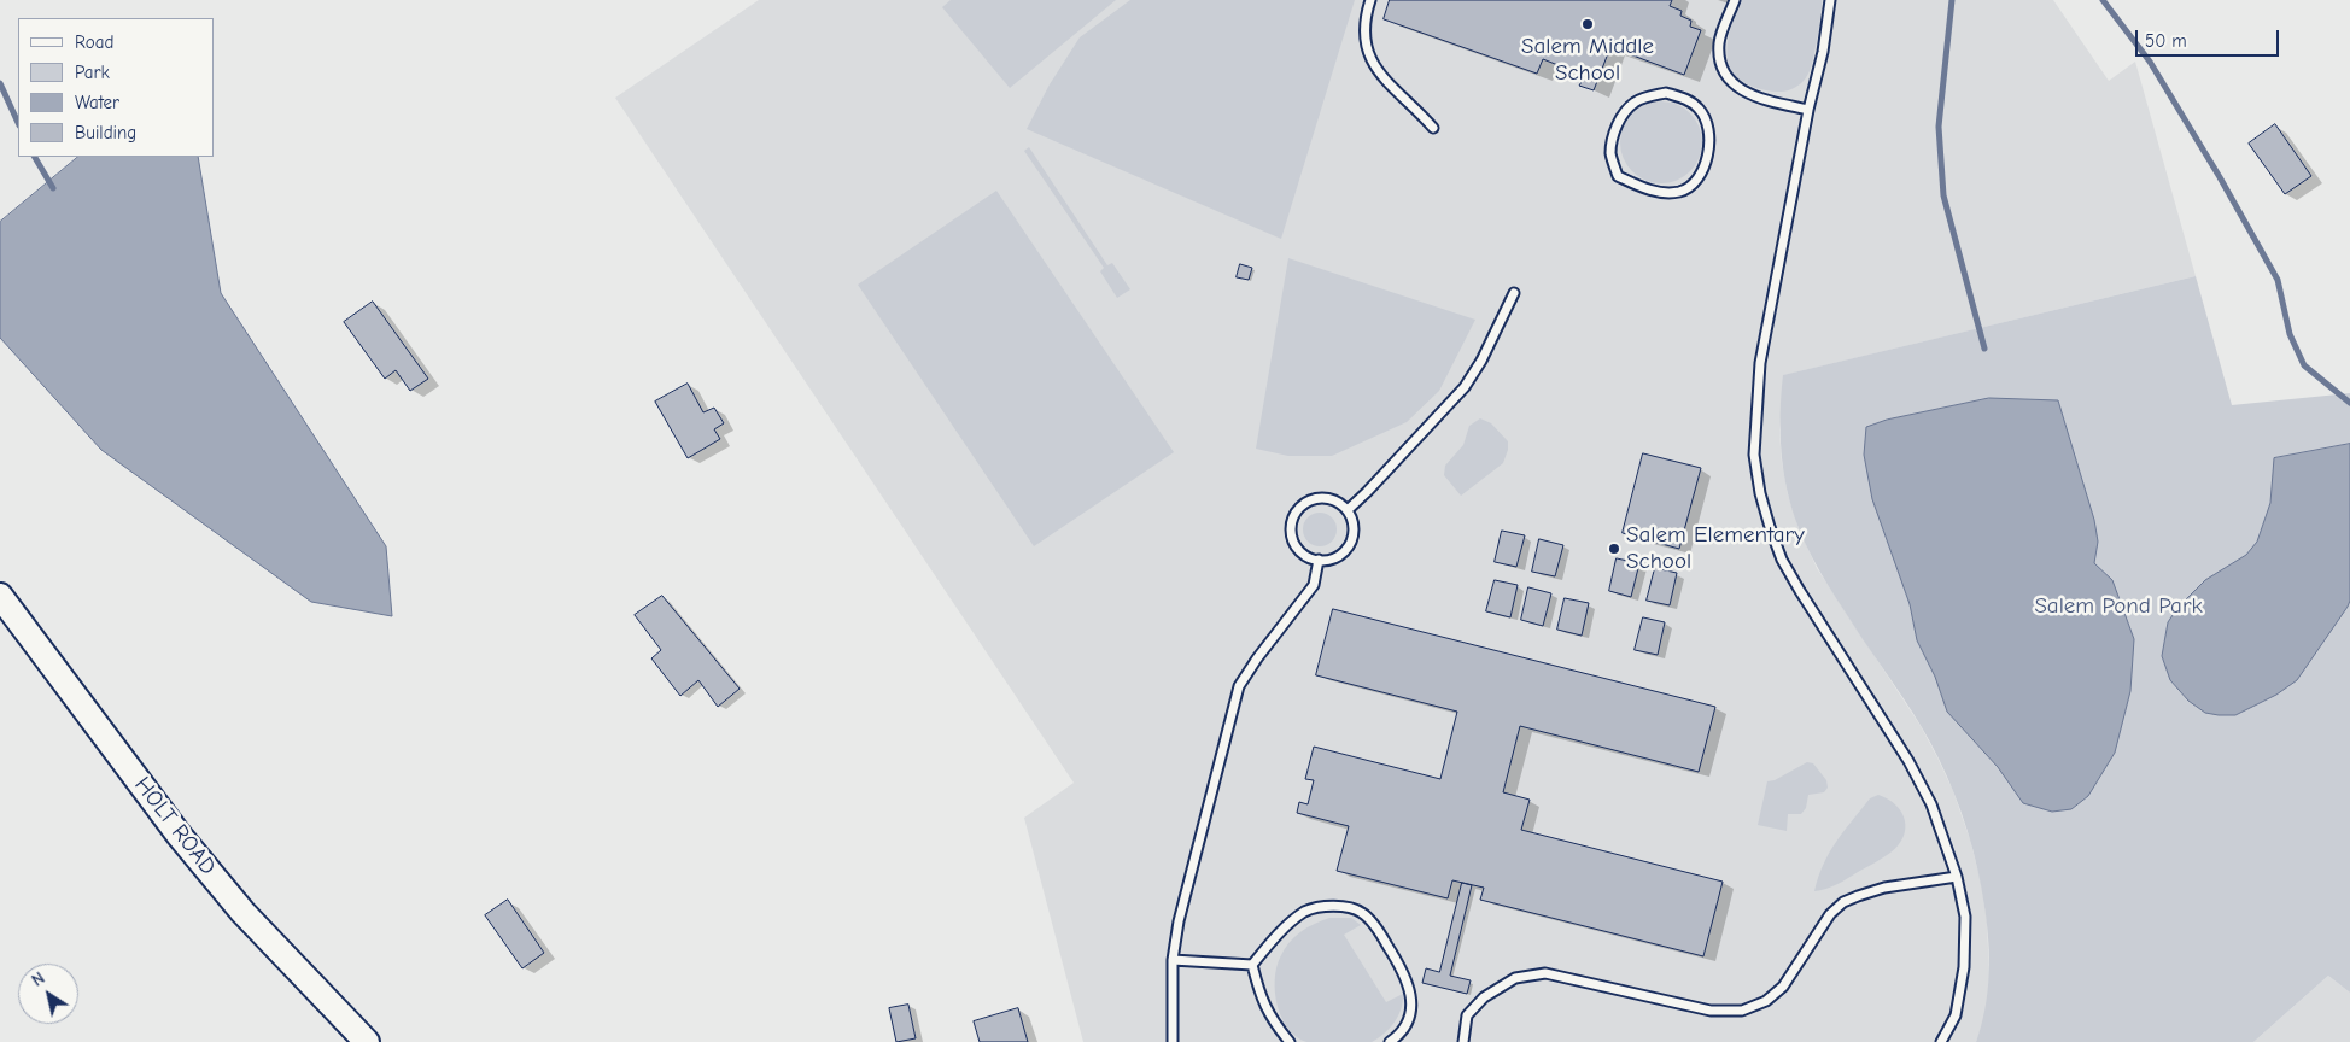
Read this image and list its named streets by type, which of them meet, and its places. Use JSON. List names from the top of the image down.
{
  "streets": {
    "street": ["HOLT ROAD"]
  },
  "parks": ["Salem Pond Park"],
  "places": ["Salem Middle School", "Salem Elementary School"],
  "legend": [
    "Road",
    "Park",
    "Water",
    "Building"
  ],
  "scale_bar": "50 m",
  "north": "top left"
}
